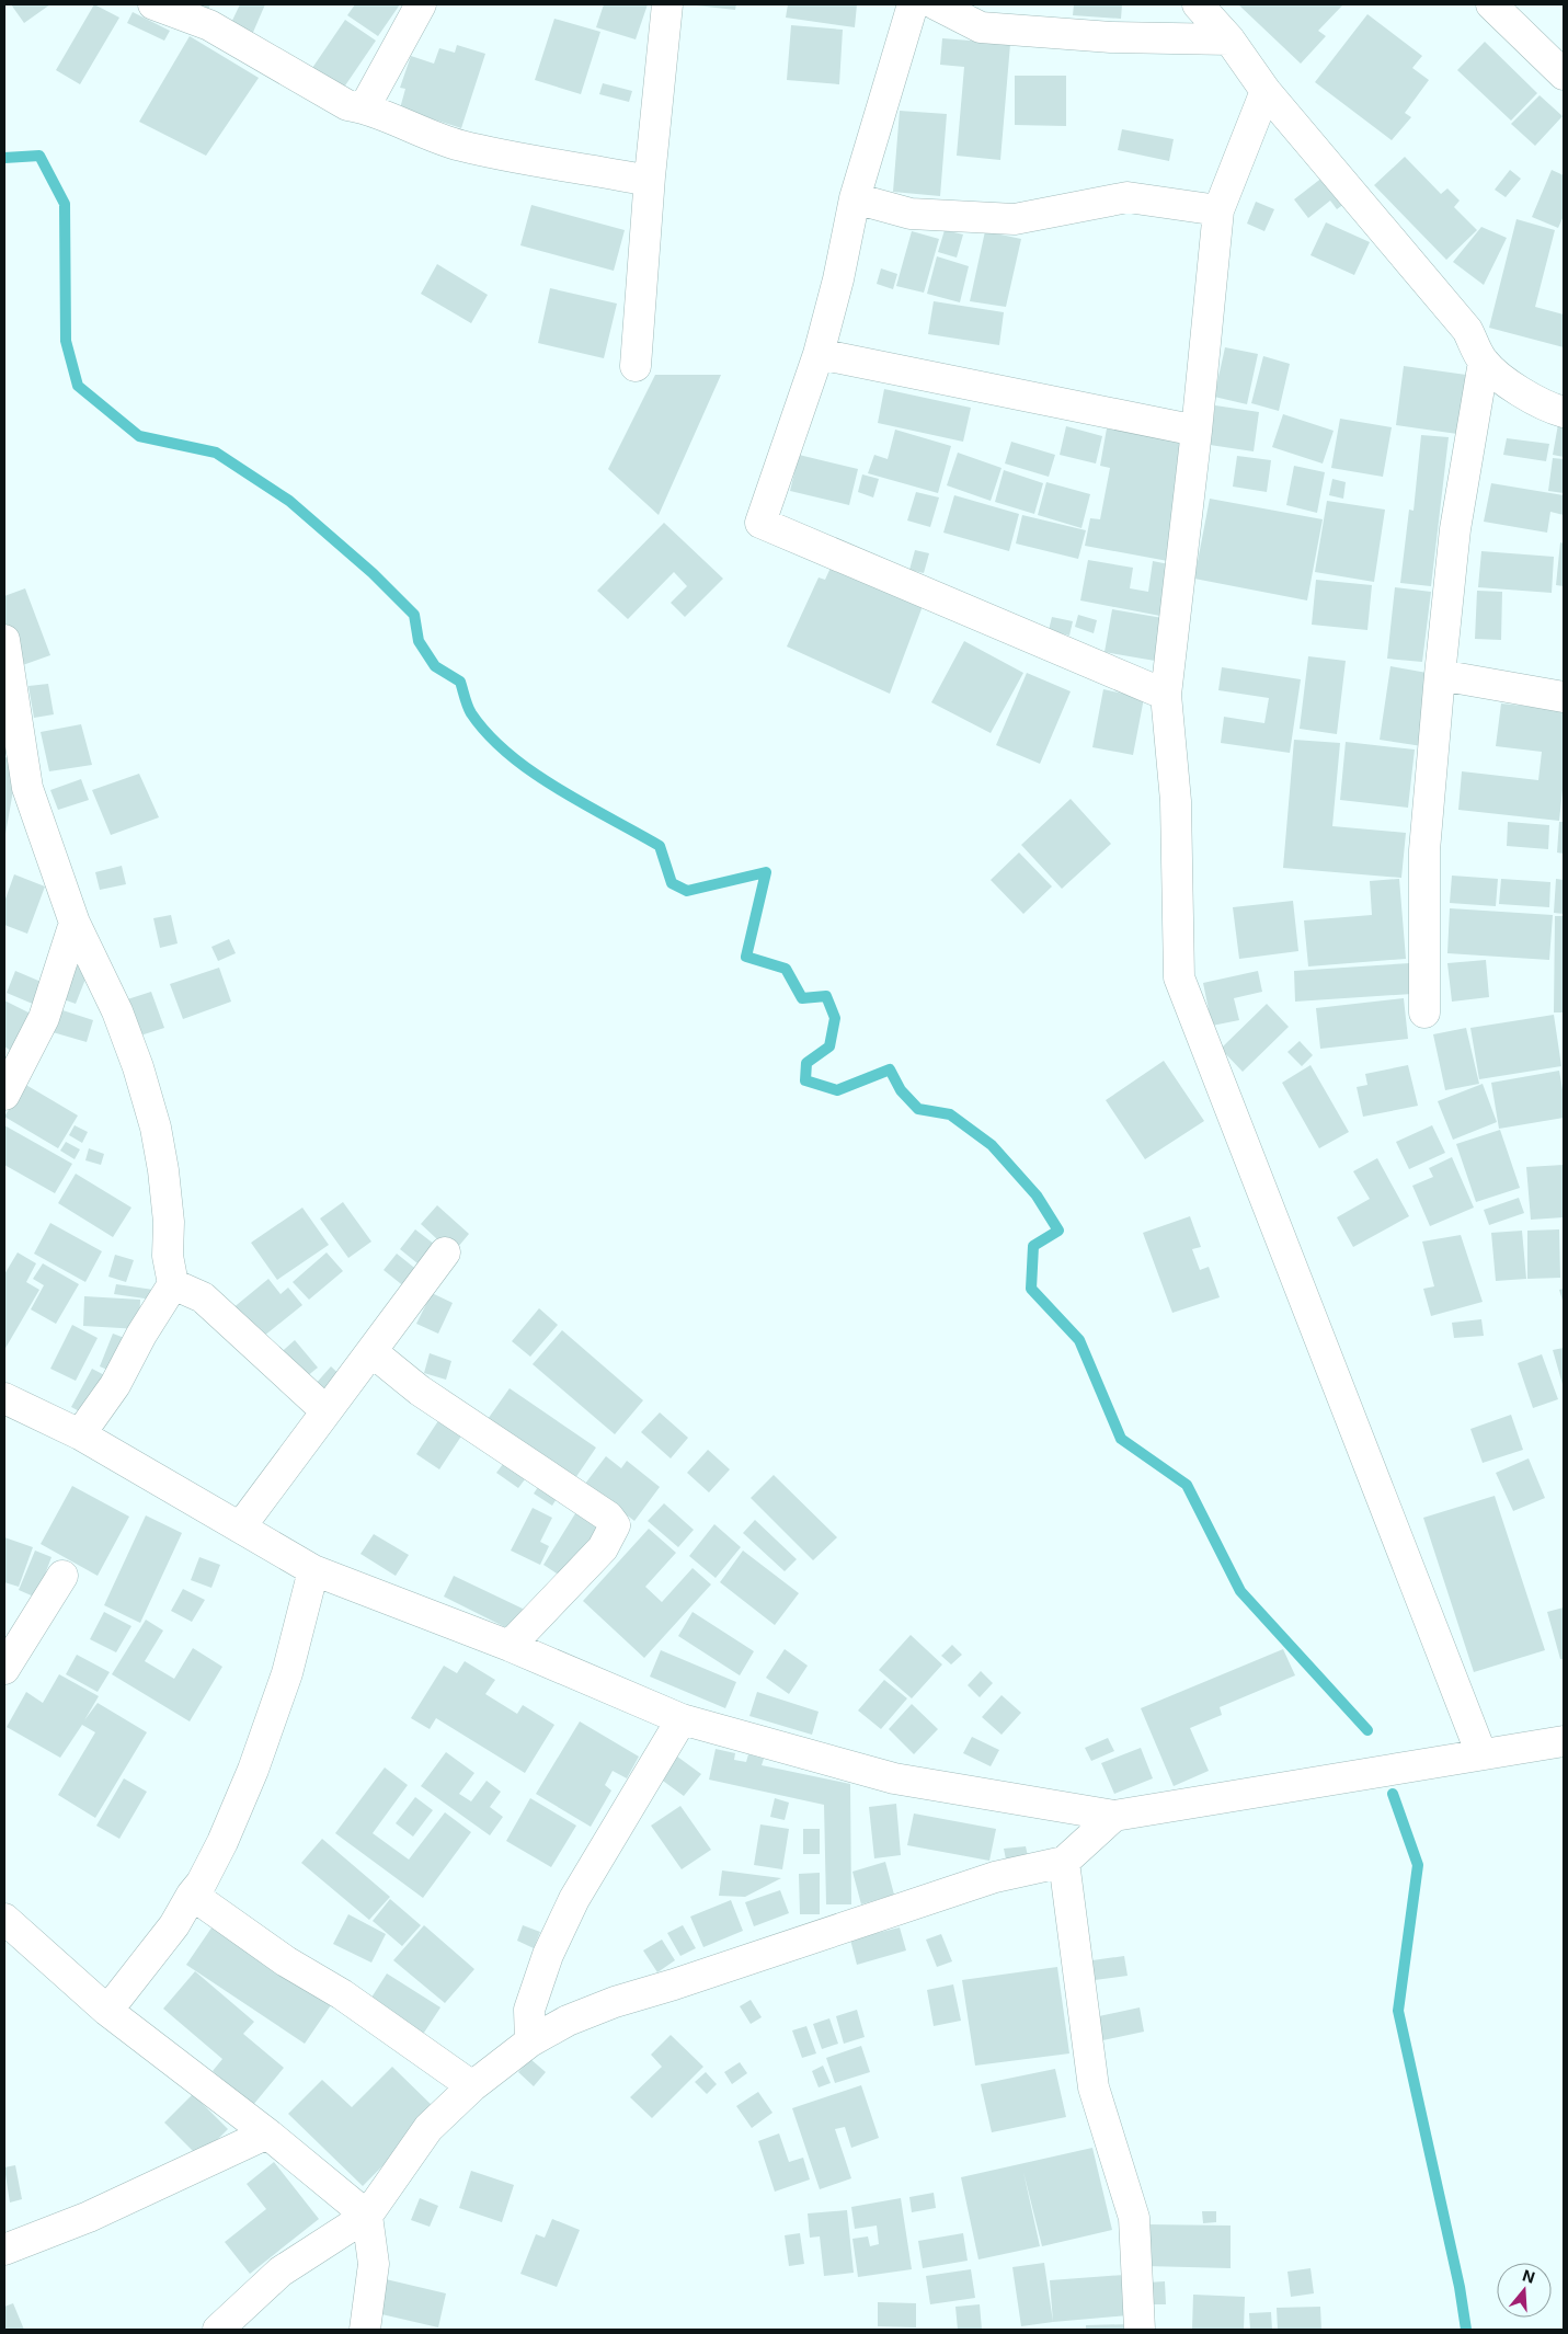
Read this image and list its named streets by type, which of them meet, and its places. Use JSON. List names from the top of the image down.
{
  "north": "top"
}
